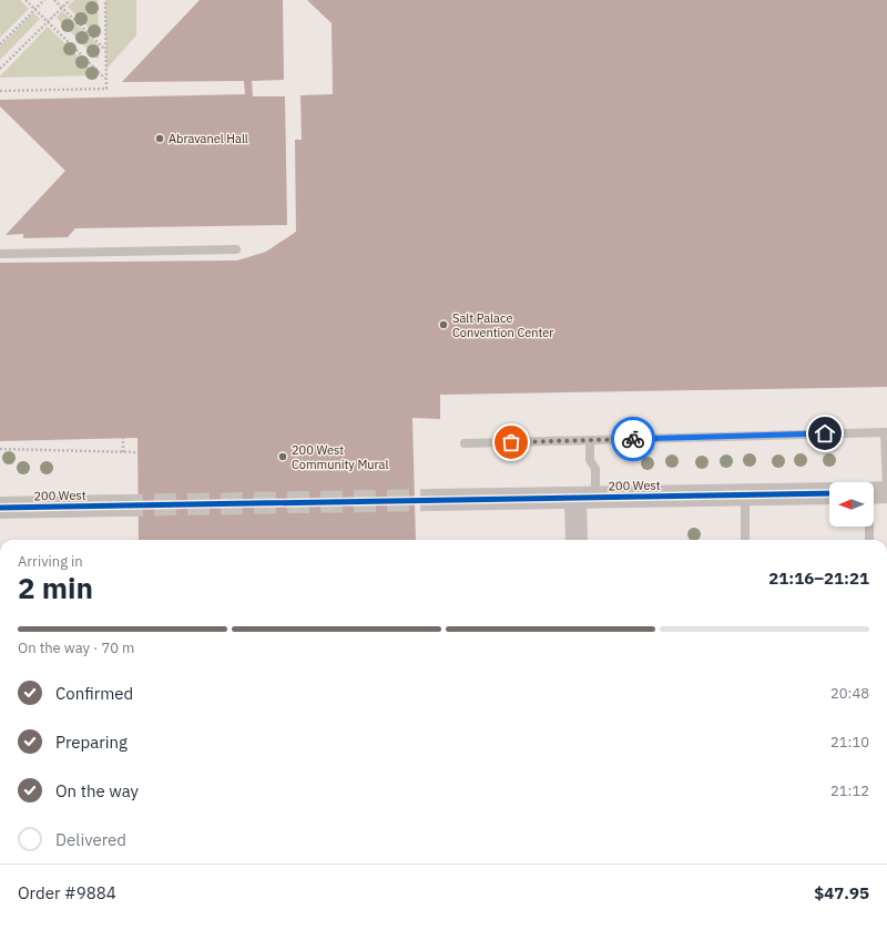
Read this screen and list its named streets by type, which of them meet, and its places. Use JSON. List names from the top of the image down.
{
  "streets": {
    "street": ["200 West"]
  },
  "places": ["Abravanel Hall", "Salt Palace Convention Center", "200 West Community Mural"],
  "north": "left",
  "page": {
    "heading": ["2 min", "Arriving in", "21:16–21:21"],
    "panel": ["Order #9884", "$47.95"],
    "bar": "On the way · 70 m",
    "list": [
      ["Confirmed", "20:48"],
      ["Preparing", "21:10"],
      ["On the way", "21:12"],
      "Delivered"
    ]
  }
}
